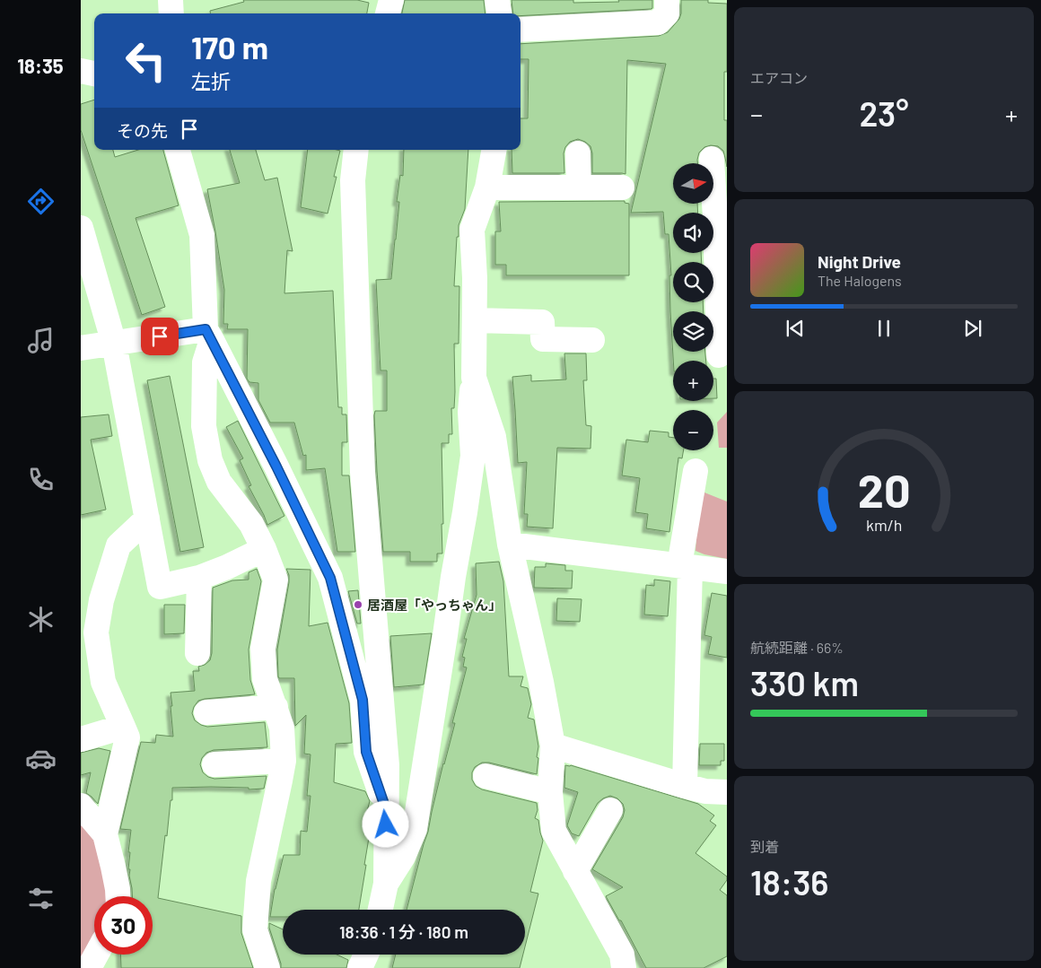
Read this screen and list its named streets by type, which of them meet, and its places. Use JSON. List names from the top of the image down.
{
  "places": ["居酒屋「やっちゃん」"],
  "north": "right",
  "page": {
    "tabs": "18:35",
    "tile": [
      "エアコン",
      ["航続距離 · 66%", "330 km"],
      ["到着", "18:36"]
    ],
    "turn": ["170 m", "左折"],
    "heat": ["−", "23°", "+"],
    "then": "その先",
    "map_buttons": ["+", "−"],
    "song": ["Night Drive", "The Halogens"],
    "limit": "30",
    "trip": "18:36 · 1 分 · 180 m",
    "gauge": ["20", "km/h"]
  }
}
